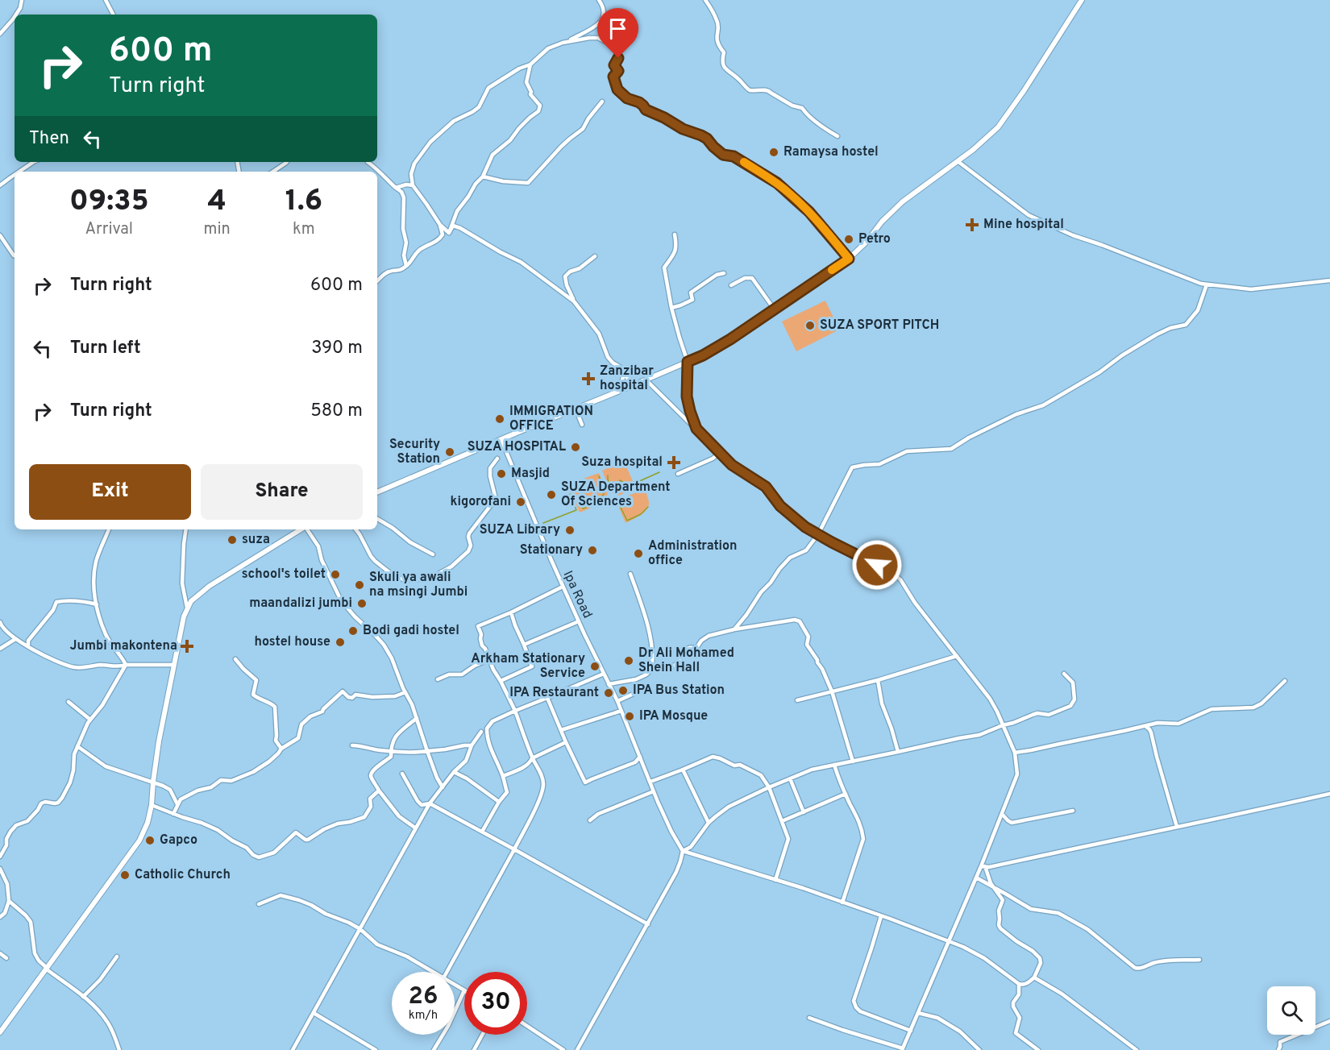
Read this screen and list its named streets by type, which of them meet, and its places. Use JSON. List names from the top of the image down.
{
  "streets": {
    "street": ["Ipa Road"]
  },
  "places": {
    "other": [
      "Ramaysa hostel",
      "Petro",
      "SUZA SPORT PITCH",
      "IMMIGRATION OFFICE",
      "SUZA HOSPITAL",
      "Security Station",
      "Masjid",
      "SUZA Department Of Sciences",
      "kigorofani",
      "SUZA Library",
      "suza",
      "Stationary",
      "Administration office",
      "school's toilet",
      "Skuli ya awali na msingi Jumbi",
      "maandalizi jumbi",
      "Bodi gadi hostel",
      "hostel house",
      "Dr Ali Mohamed Shein Hall",
      "Arkham Stationary Service",
      "IPA Bus Station",
      "IPA Restaurant",
      "IPA Mosque",
      "Gapco",
      "Catholic Church"
    ],
    "health": [
      "Mine hospital",
      "Zanzibar hospital",
      "Suza hospital",
      "Jumbi makontena"
    ]
  },
  "page": {
    "turn": ["600 m", "Turn right"],
    "then": "Then",
    "eta": [
      "09:35",
      "Arrival",
      "4",
      "min",
      "1.6",
      "km"
    ],
    "list": [
      {
        "name": "Turn right",
        "value": "600 m"
      },
      {
        "name": "Turn left",
        "value": "390 m"
      },
      {
        "name": "Turn right",
        "value": "580 m"
      }
    ],
    "buttons": ["Exit", "Share"],
    "speed": "26 km/h",
    "limit": "30"
  }
}
